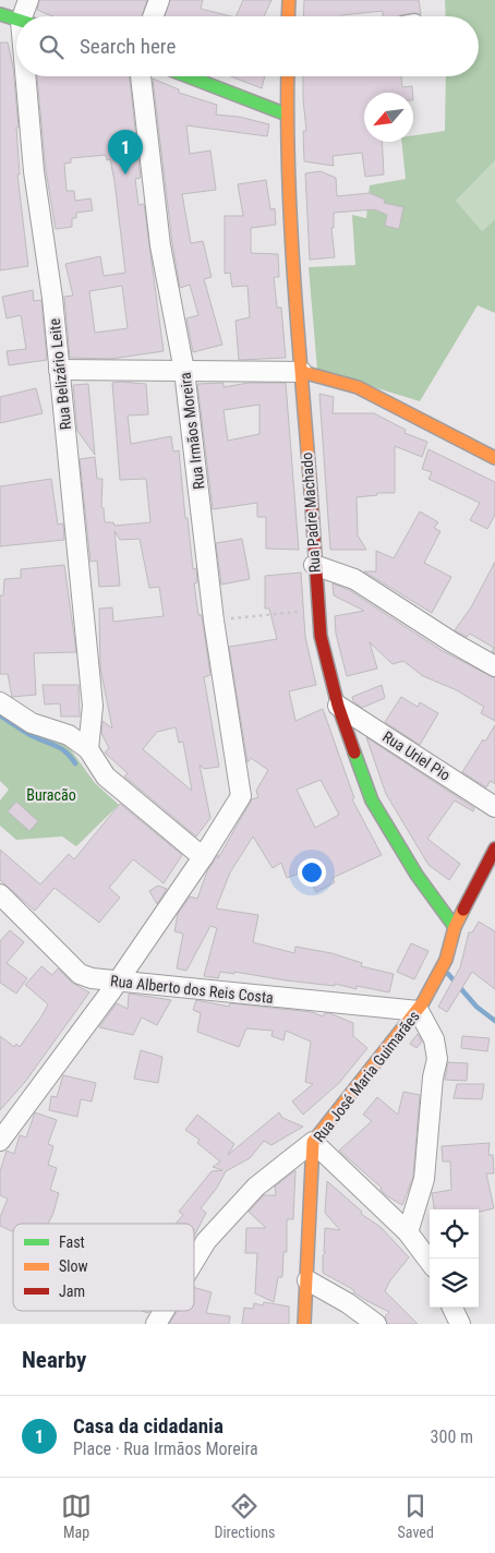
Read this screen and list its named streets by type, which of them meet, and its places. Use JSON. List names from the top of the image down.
{
  "streets": {
    "street": [
      "Rua Belizário Leite",
      "Rua Irmãos Moreira",
      "Rua Padre Machado",
      "Rua Uriel Pio",
      "Rua Alberto dos Reis Costa",
      "Rua José Maria Guimarães"
    ]
  },
  "crossings": [
    ["Rua Padre Machado", "Rua Uriel Pio"],
    ["Rua Padre Machado", "Rua José Maria Guimarães"],
    ["Rua Alberto dos Reis Costa", "Rua José Maria Guimarães"]
  ],
  "parks": ["Buracão"],
  "legend": ["Fast", "Slow", "Jam"],
  "north": "bottom left",
  "page": {
    "search": "Search here",
    "pins": "1",
    "heading": "Nearby",
    "list": [
      {
        "mark": "1",
        "name": "Casa da cidadania",
        "note": "Place · Rua Irmãos Moreira",
        "value": "300 m"
      }
    ],
    "nav": ["Map", "Directions", "Saved"]
  }
}
